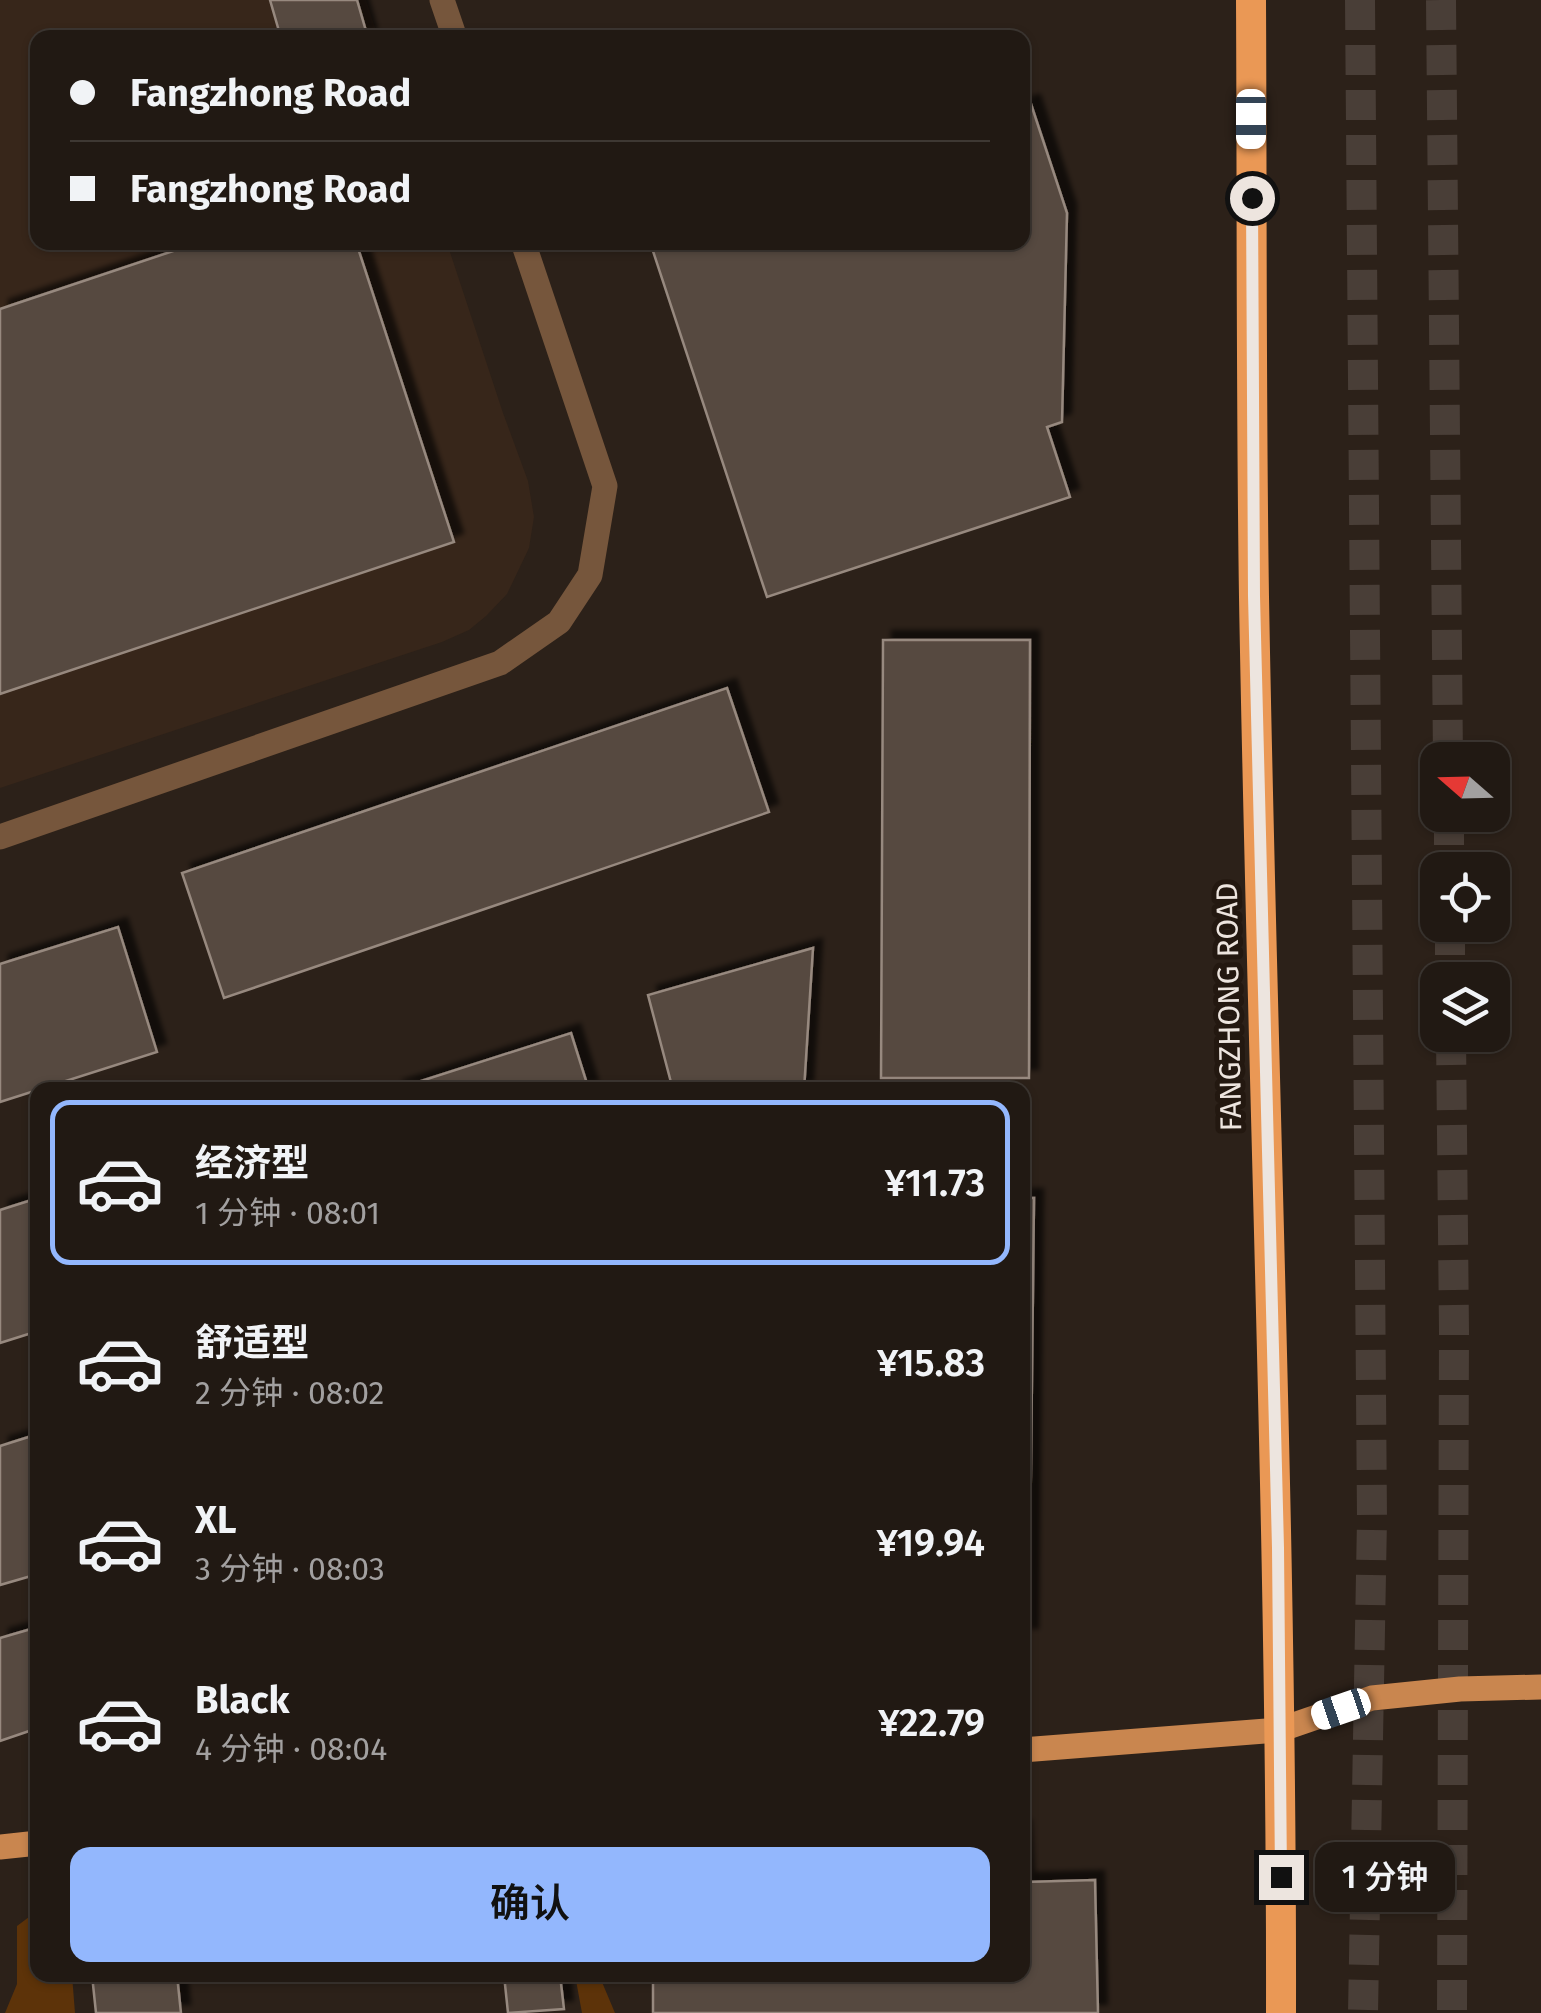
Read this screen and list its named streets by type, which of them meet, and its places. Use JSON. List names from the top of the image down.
{
  "streets": {
    "highway": ["FANGZHONG ROAD"]
  },
  "north": "left",
  "page": {
    "banner": ["Fangzhong Road", "Fangzhong Road"],
    "list": [
      {
        "name": "经济型",
        "note": "1 分钟 · 08:01",
        "value": "¥11.73"
      },
      {
        "name": "舒适型",
        "note": "2 分钟 · 08:02",
        "value": "¥15.83"
      },
      {
        "name": "XL",
        "note": "3 分钟 · 08:03",
        "value": "¥19.94"
      },
      {
        "name": "Black",
        "note": "4 分钟 · 08:04",
        "value": "¥22.79"
      }
    ],
    "buttons": "确认",
    "bubble": "1 分钟"
  }
}
